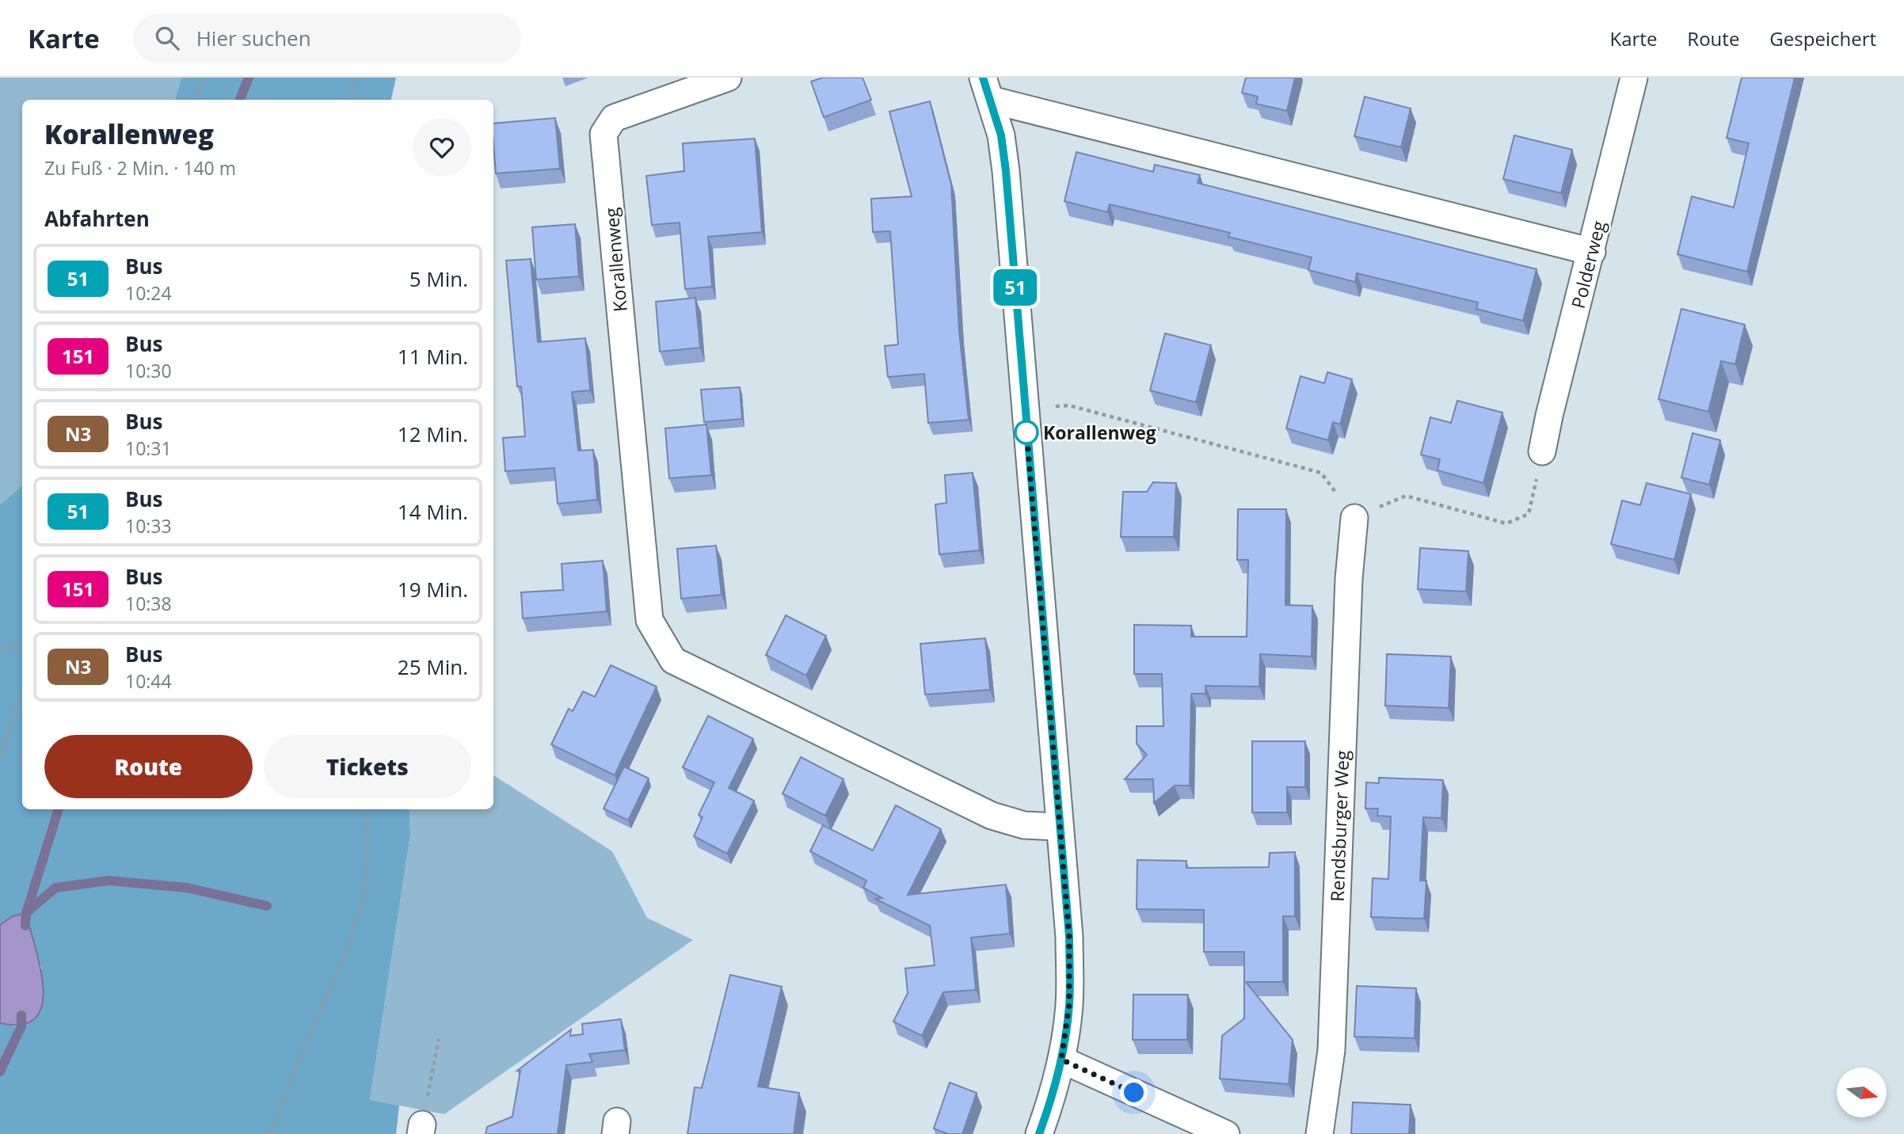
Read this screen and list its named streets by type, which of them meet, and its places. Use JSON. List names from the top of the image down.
{
  "streets": {
    "street": ["Korallenweg", "Polderweg", "Rendsburger Weg"]
  },
  "places": ["Korallenweg"],
  "lines": ["bus line 51"],
  "north": "right",
  "page": {
    "header": "Karte",
    "search": "Hier suchen",
    "nav": ["Karte", "Route", "Gespeichert"],
    "on_map": "51",
    "heading": [
      ["Korallenweg", "Zu Fuß · 2 Min. · 140 m"],
      "Abfahrten"
    ],
    "list": [
      {
        "mark": "51",
        "name": "Bus",
        "note": "10:24",
        "value": "5 Min."
      },
      {
        "mark": "151",
        "name": "Bus",
        "note": "10:30",
        "value": "11 Min."
      },
      {
        "mark": "N3",
        "name": "Bus",
        "note": "10:31",
        "value": "12 Min."
      },
      {
        "mark": "51",
        "name": "Bus",
        "note": "10:33",
        "value": "14 Min."
      },
      {
        "mark": "151",
        "name": "Bus",
        "note": "10:38",
        "value": "19 Min."
      },
      {
        "mark": "N3",
        "name": "Bus",
        "note": "10:44",
        "value": "25 Min."
      }
    ],
    "buttons": ["Route", "Tickets"]
  }
}
